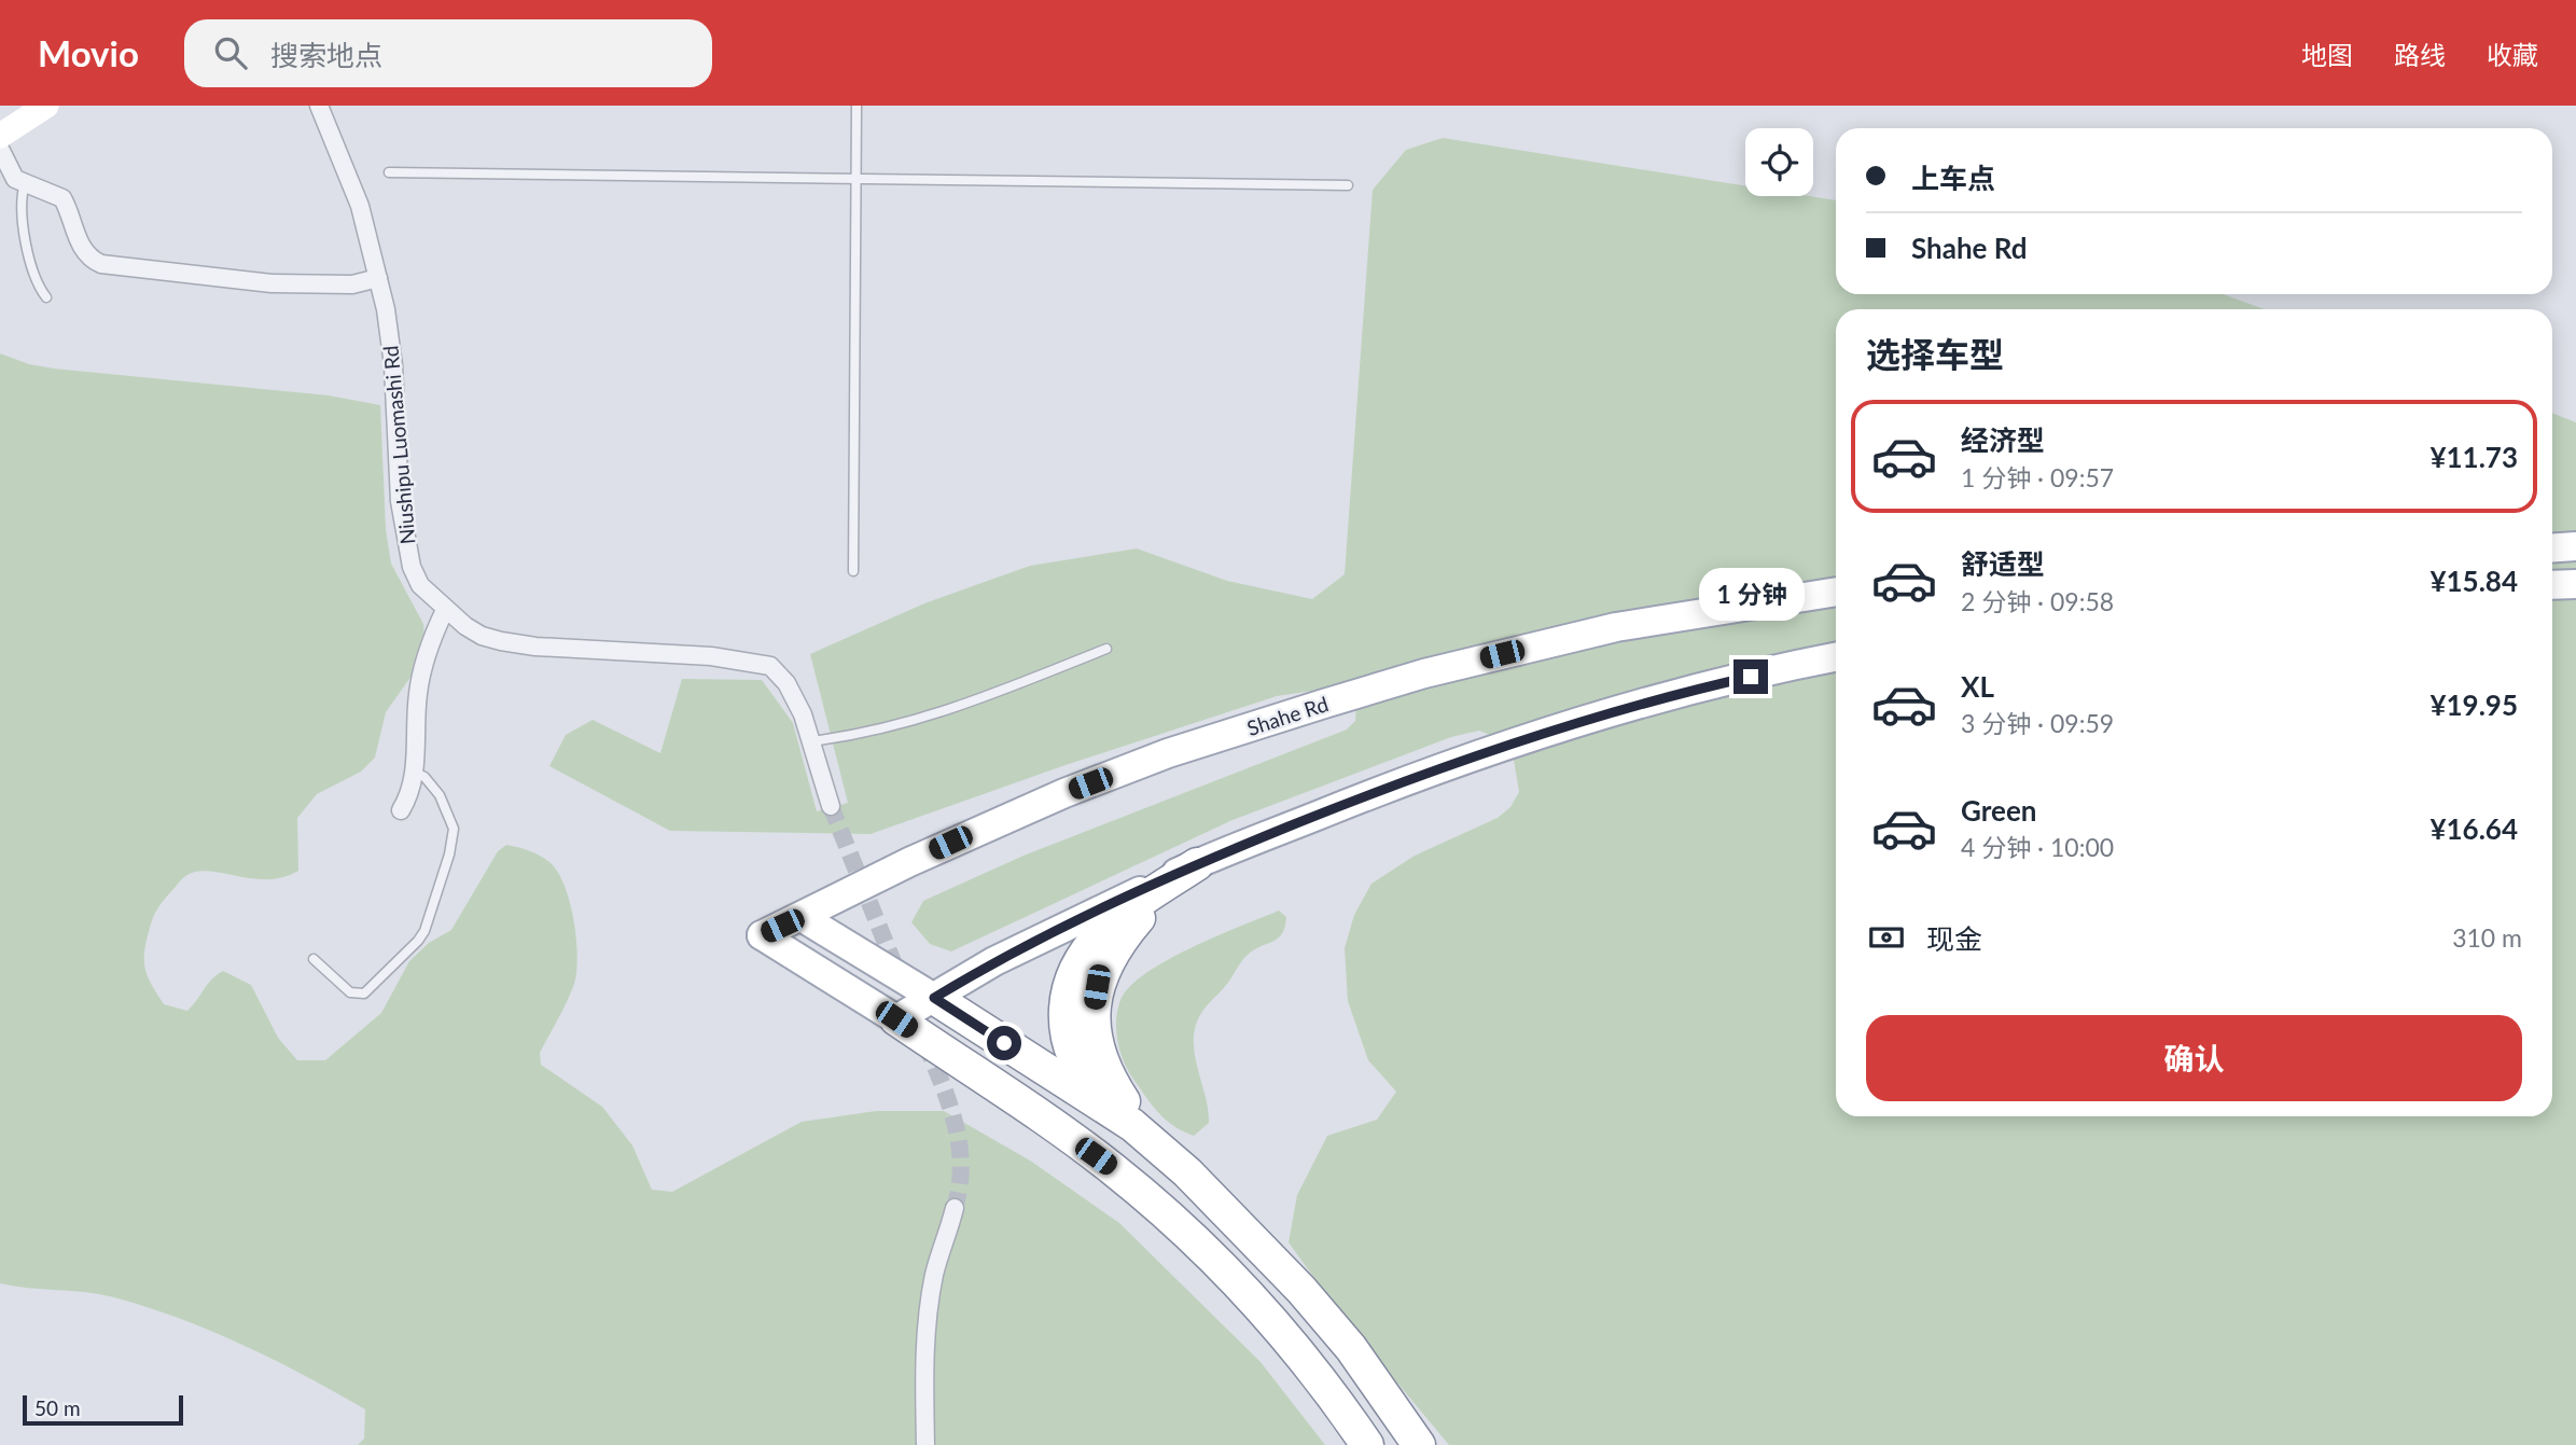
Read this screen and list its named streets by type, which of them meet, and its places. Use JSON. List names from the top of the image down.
{
  "streets": {
    "main road": ["Shahe Rd"],
    "street": ["Niushipu Luomashi Rd"]
  },
  "scale_bar": "50 m",
  "page": {
    "header": "Movio",
    "search": "搜索地点",
    "nav": ["地图", "路线", "收藏"],
    "banner": ["上车点", "Shahe Rd"],
    "heading": "选择车型",
    "list": [
      {
        "name": "经济型",
        "note": "1 分钟 · 09:57",
        "value": "¥11.73"
      },
      {
        "name": "舒适型",
        "note": "2 分钟 · 09:58",
        "value": "¥15.84"
      },
      {
        "name": "XL",
        "note": "3 分钟 · 09:59",
        "value": "¥19.95"
      },
      {
        "name": "Green",
        "note": "4 分钟 · 10:00",
        "value": "¥16.64"
      }
    ],
    "bubble": "1 分钟",
    "pay": ["现金", "310 m"],
    "buttons": "确认",
    "scale": "50 m"
  }
}
